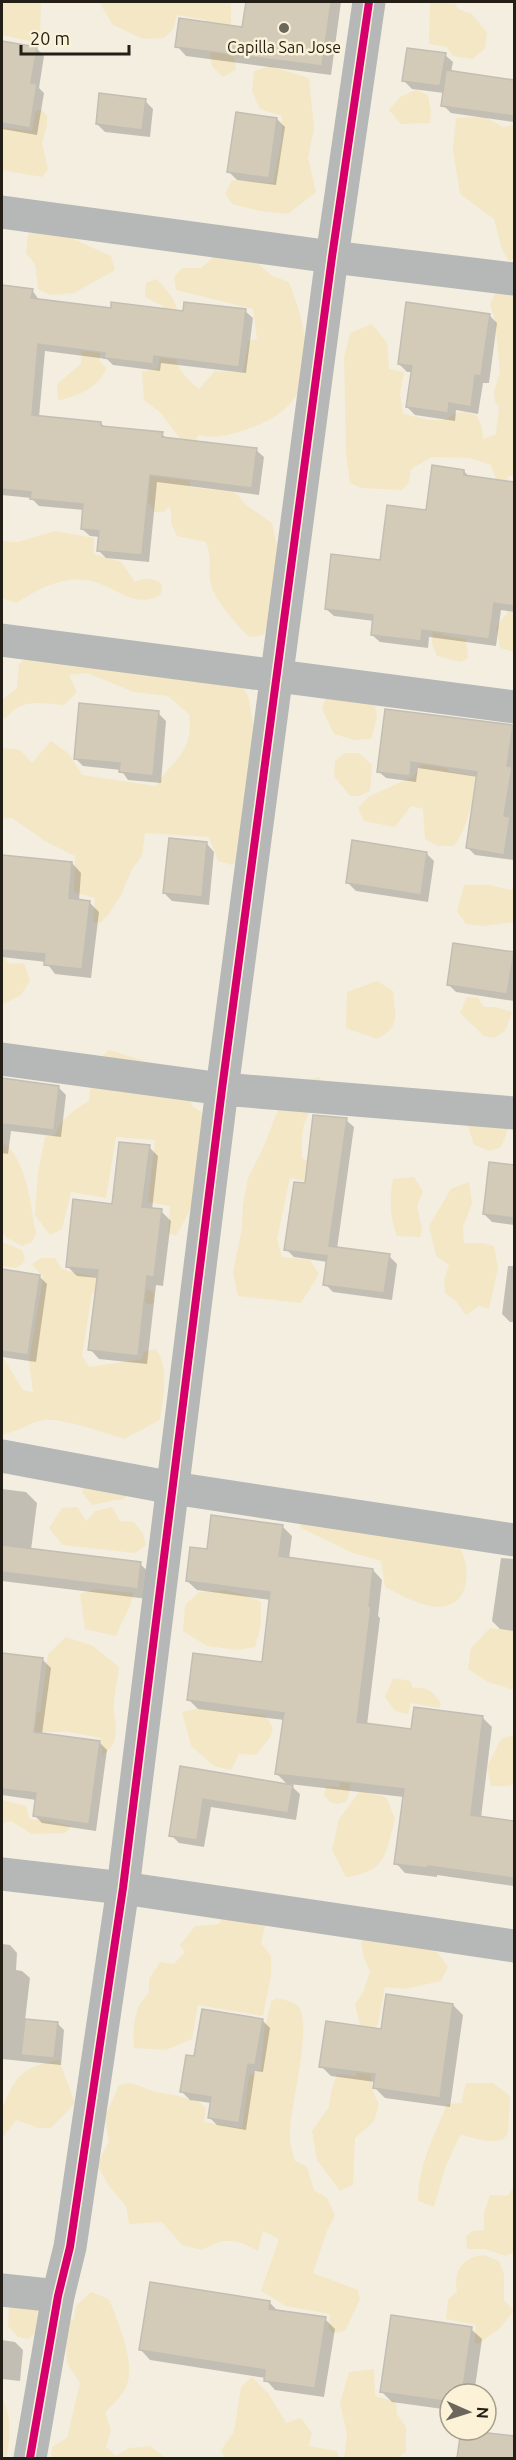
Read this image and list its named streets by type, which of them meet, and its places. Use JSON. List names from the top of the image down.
{
  "places": ["Capilla San Jose"],
  "scale_bar": "20 m",
  "north": "right"
}
